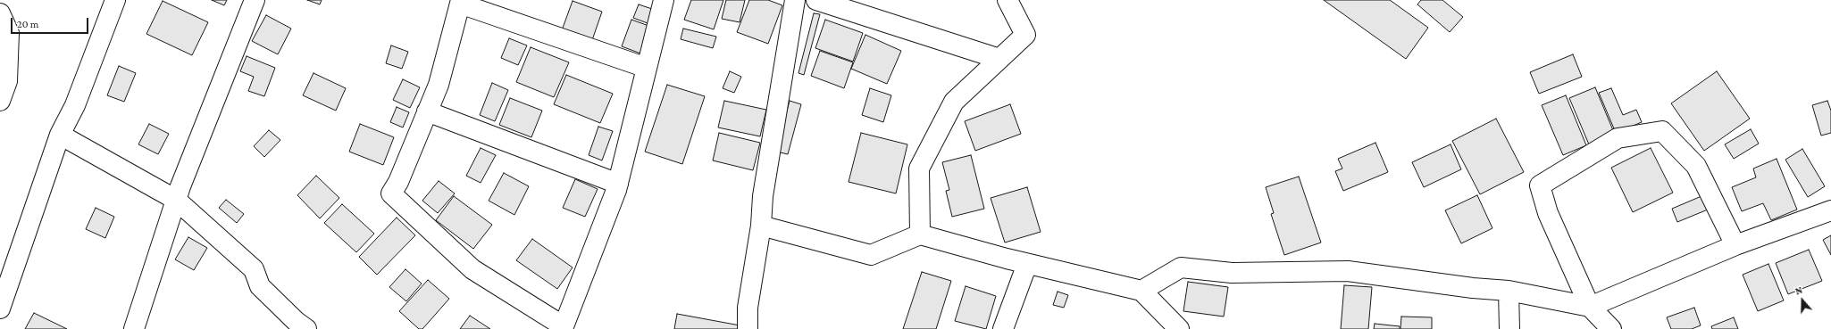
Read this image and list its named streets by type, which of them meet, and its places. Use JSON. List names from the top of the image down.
{
  "scale_bar": "20 m",
  "north": "top"
}
